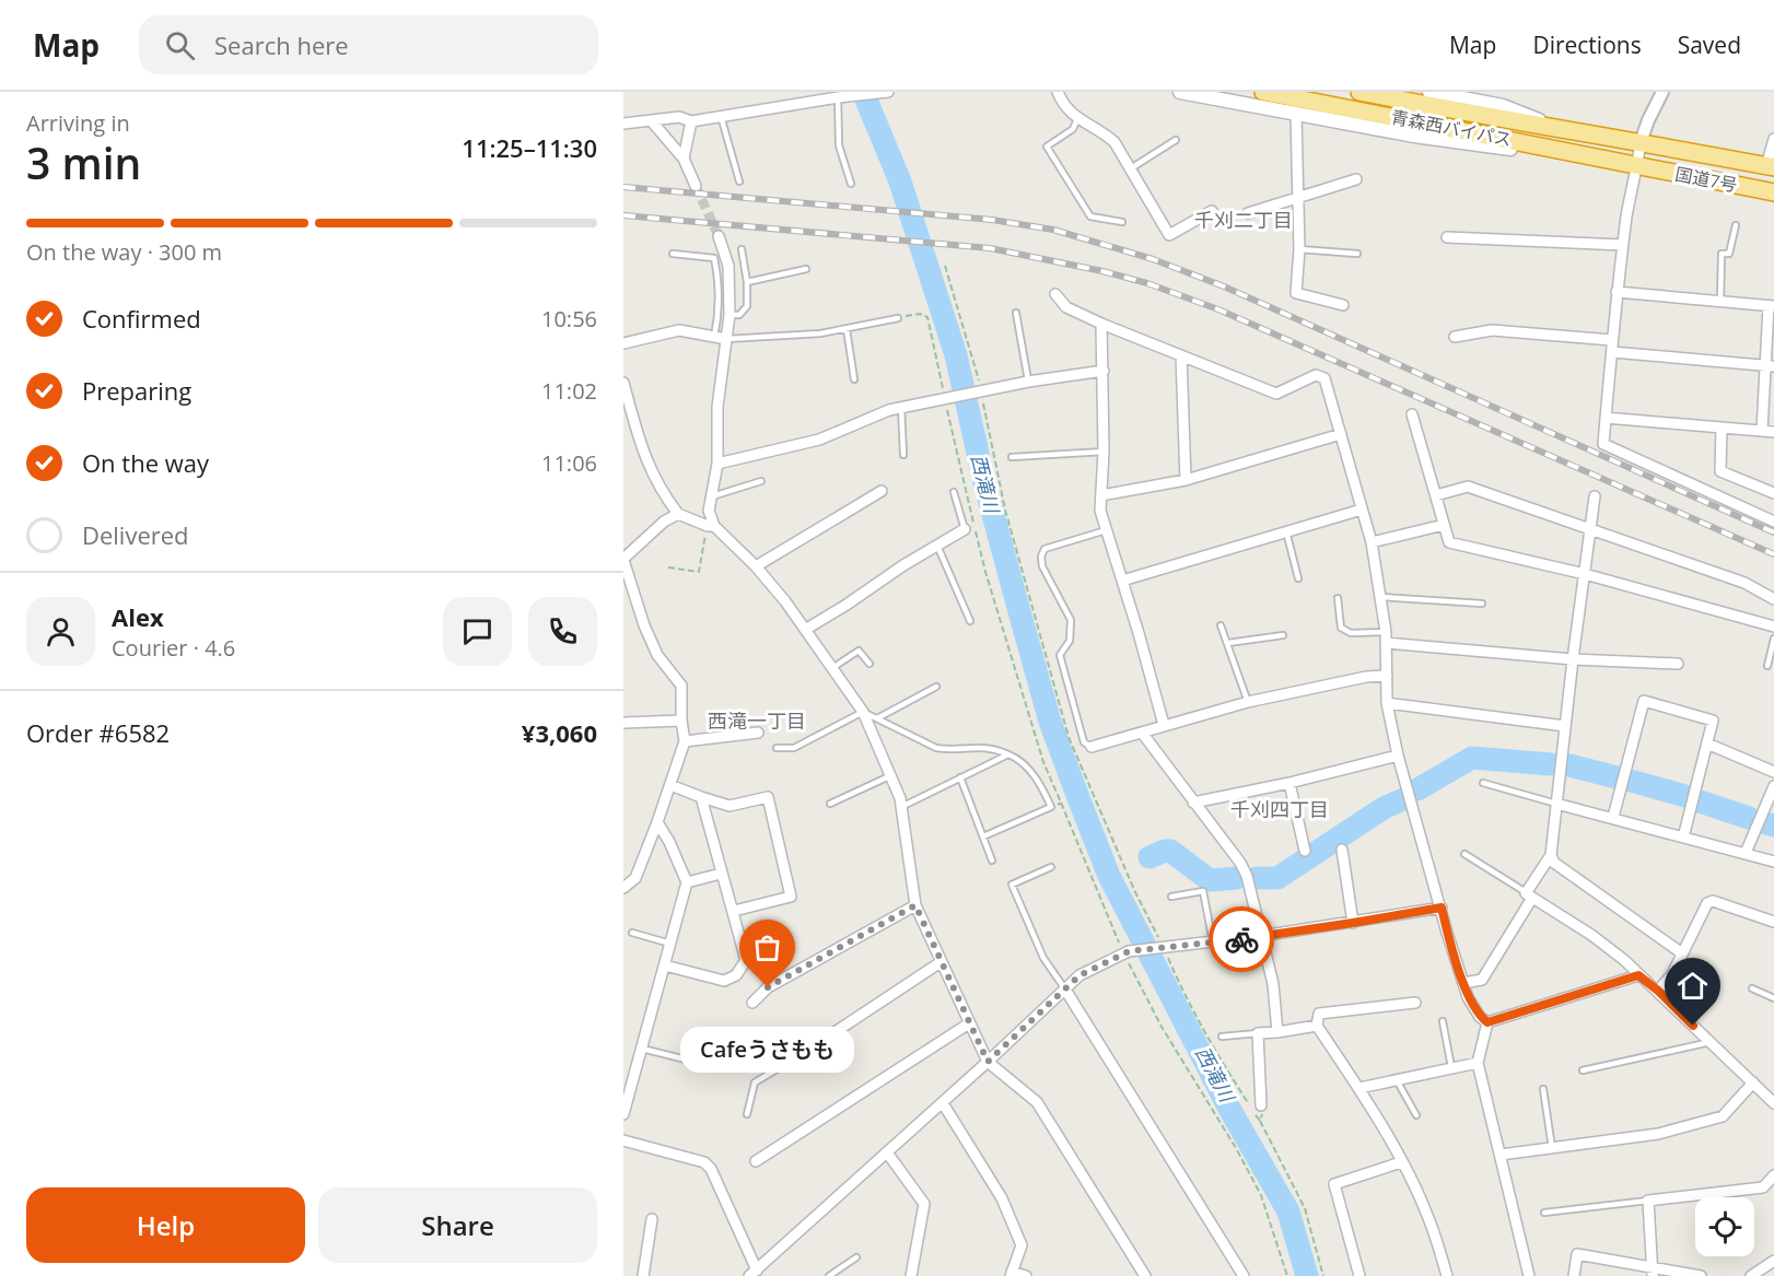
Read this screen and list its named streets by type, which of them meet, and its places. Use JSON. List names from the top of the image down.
{
  "streets": {
    "highway": ["青森西バイパス", "国道7号"]
  },
  "crossings": [
    ["青森西バイパス", "国道7号"]
  ],
  "districts": ["千刈二丁目", "西滝一丁目", "千刈四丁目"],
  "water": ["西滝川"],
  "places": ["Cafeうさもも"],
  "page": {
    "header": "Map",
    "search": "Search here",
    "nav": ["Map", "Directions", "Saved"],
    "heading": ["3 min", "Arriving in", "11:25–11:30"],
    "panel": [
      "Alex",
      "Courier · 4.6",
      "Order #6582",
      "¥3,060"
    ],
    "bar": "On the way · 300 m",
    "list": [
      ["Confirmed", "10:56"],
      ["Preparing", "11:02"],
      ["On the way", "11:06"],
      "Delivered"
    ],
    "bubble": "Cafeうさもも",
    "buttons": ["Help", "Share"]
  }
}
